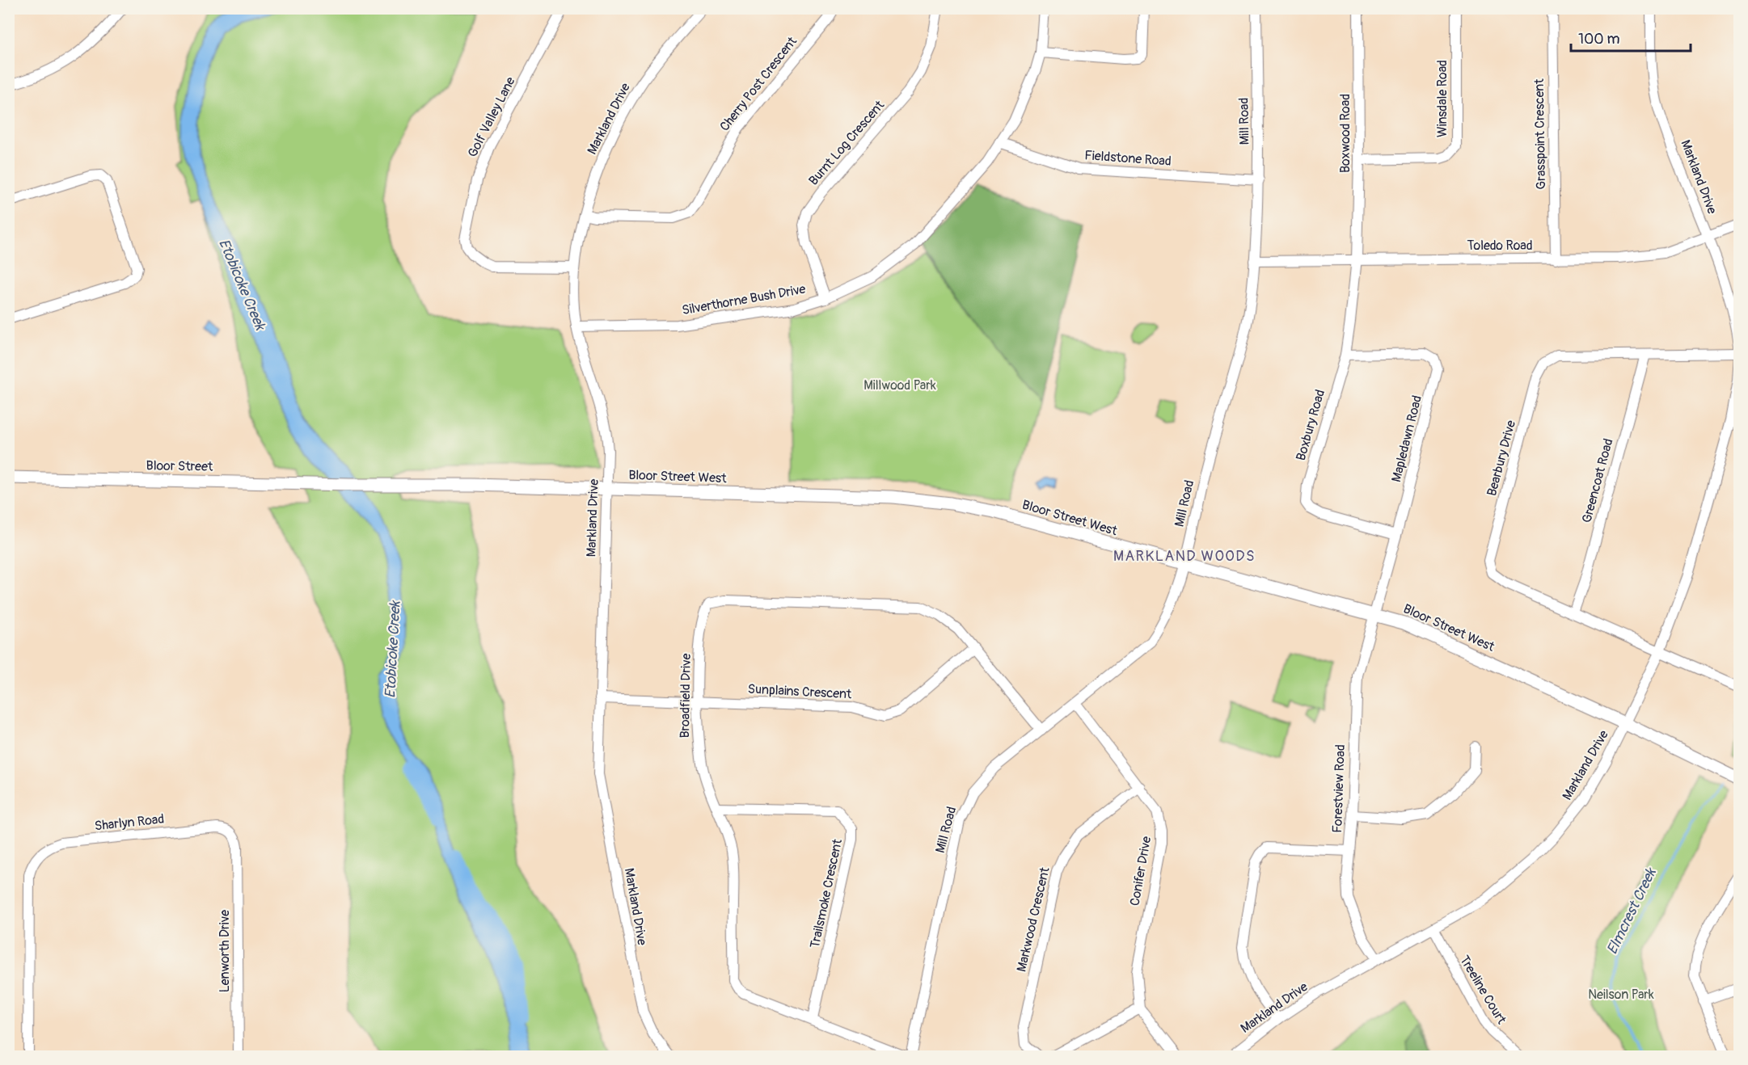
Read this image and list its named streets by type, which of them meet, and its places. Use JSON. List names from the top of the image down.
{
  "streets": {
    "main road": ["Bloor Street", "Bloor Street West"],
    "street": [
      "Cherry Post Crescent",
      "Winsdale Road",
      "Golf Valley Lane",
      "Markland Drive",
      "Mill Road",
      "Boxwood Road",
      "Grasspoint Crescent",
      "Burnt Log Crescent",
      "Fieldstone Road",
      "Toledo Road",
      "Silverthorne Bush Drive",
      "Boxbury Road",
      "Mapledawn Road",
      "Bearbury Drive",
      "Greencoat Road",
      "Sunplains Crescent",
      "Broadfield Drive",
      "Forestview Road",
      "Sharlyn Road",
      "Conifer Drive",
      "Trailsmoke Crescent",
      "Markwood Crescent",
      "Lenworth Drive",
      "Treeline Court"
    ]
  },
  "crossings": [
    ["Cherry Post Crescent", "Markland Drive"],
    ["Winsdale Road", "Boxwood Road"],
    ["Golf Valley Lane", "Markland Drive"],
    ["Markland Drive", "Toledo Road"],
    ["Markland Drive", "Silverthorne Bush Drive"],
    ["Markland Drive", "Bearbury Drive"],
    ["Markland Drive", "Bloor Street West"],
    ["Markland Drive", "Sunplains Crescent"],
    ["Markland Drive", "Forestview Road"],
    ["Markland Drive", "Treeline Court"],
    ["Mill Road", "Fieldstone Road"],
    ["Mill Road", "Toledo Road"],
    ["Mill Road", "Bloor Street West"],
    ["Mill Road", "Broadfield Drive"],
    ["Mill Road", "Conifer Drive"],
    ["Boxwood Road", "Toledo Road"],
    ["Boxwood Road", "Boxbury Road"],
    ["Grasspoint Crescent", "Toledo Road"],
    ["Burnt Log Crescent", "Silverthorne Bush Drive"],
    ["Fieldstone Road", "Silverthorne Bush Drive"],
    ["Toledo Road", "Boxbury Road"],
    ["Boxbury Road", "Mapledawn Road"],
    ["Mapledawn Road", "Bloor Street West"],
    ["Mapledawn Road", "Forestview Road"],
    ["Bearbury Drive", "Greencoat Road"],
    ["Bloor Street", "Bloor Street West"],
    ["Bloor Street West", "Forestview Road"],
    ["Sunplains Crescent", "Broadfield Drive"],
    ["Broadfield Drive", "Trailsmoke Crescent"],
    ["Sharlyn Road", "Lenworth Drive"],
    ["Conifer Drive", "Markwood Crescent"]
  ],
  "districts": ["MARKLAND WOODS"],
  "water": ["Etobicoke Creek", "Elmcrest Creek"],
  "parks": ["Millwood Park", "Neilson Park"],
  "scale_bar": "100 m"
}
